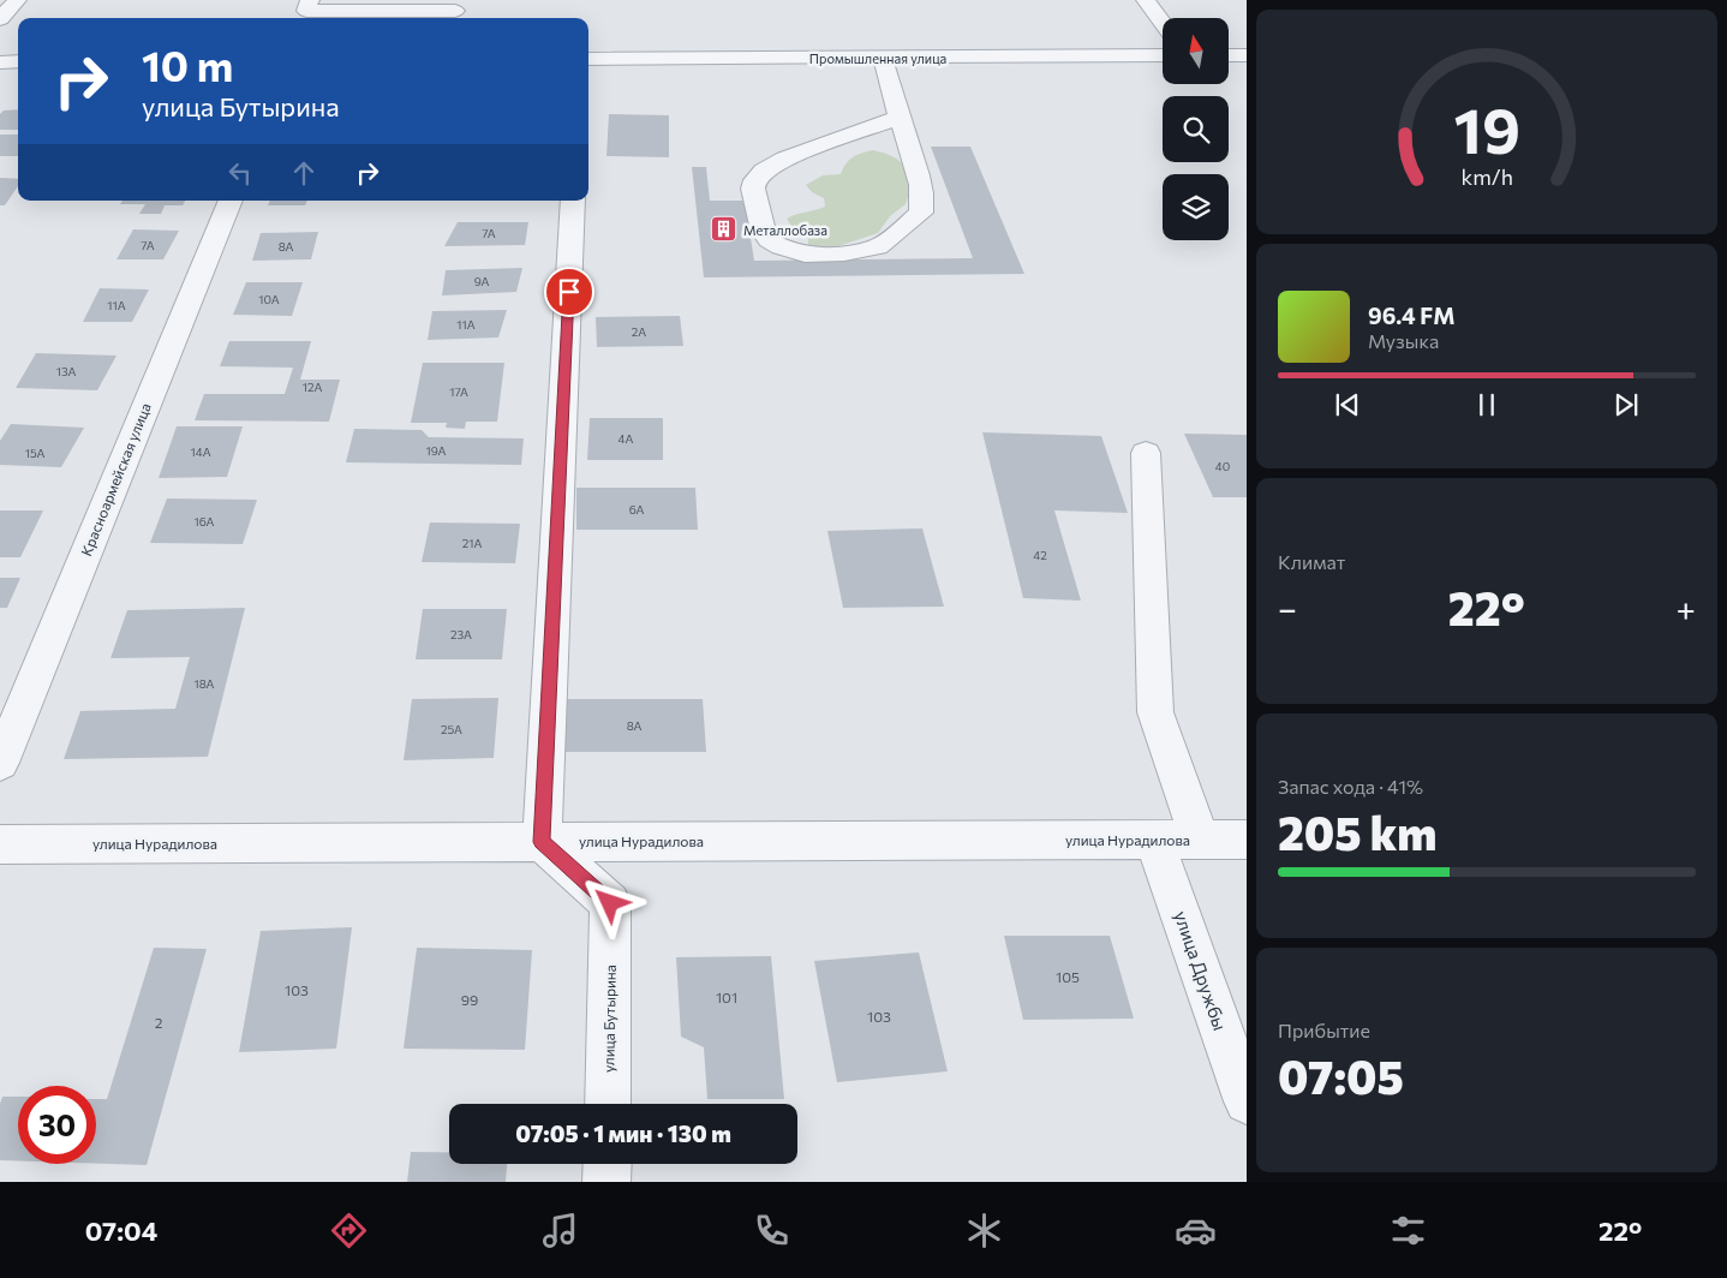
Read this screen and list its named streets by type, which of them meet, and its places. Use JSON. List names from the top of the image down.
{
  "streets": {
    "street": [
      "Промышленная улица",
      "Красноармейская улица",
      "улица Нурадилова",
      "улица Дружбы",
      "улица Бутырина"
    ]
  },
  "crossings": [
    ["улица Нурадилова", "улица Дружбы"],
    ["улица Нурадилова", "улица Бутырина"]
  ],
  "places": {
    "building": ["Металлобаза"]
  },
  "house_numbers": [
    "7А",
    "7А",
    "8А",
    "9А",
    "10А",
    "11А",
    "11А",
    "2А",
    "13А",
    "12А",
    "17А",
    "4А",
    "19А",
    "14А",
    "15А",
    "40",
    "6А",
    "16А",
    "21А",
    "42",
    "23А",
    "18А",
    "8А",
    "25А",
    "105",
    "103",
    "101",
    "99",
    "103",
    "2"
  ],
  "north": "top",
  "page": {
    "turn": ["10 m", "улица Бутырина"],
    "song": ["96.4 FM", "Музыка"],
    "tile": [
      "Климат",
      ["Запас хода · 41%", "205 km"],
      ["Прибытие", "07:05"]
    ],
    "heat": ["−", "22°", "+"],
    "limit": "30",
    "trip": "07:05 · 1 мин · 130 m",
    "tabs": ["07:04", "22°"],
    "gauge": ["19", "km/h"]
  }
}
